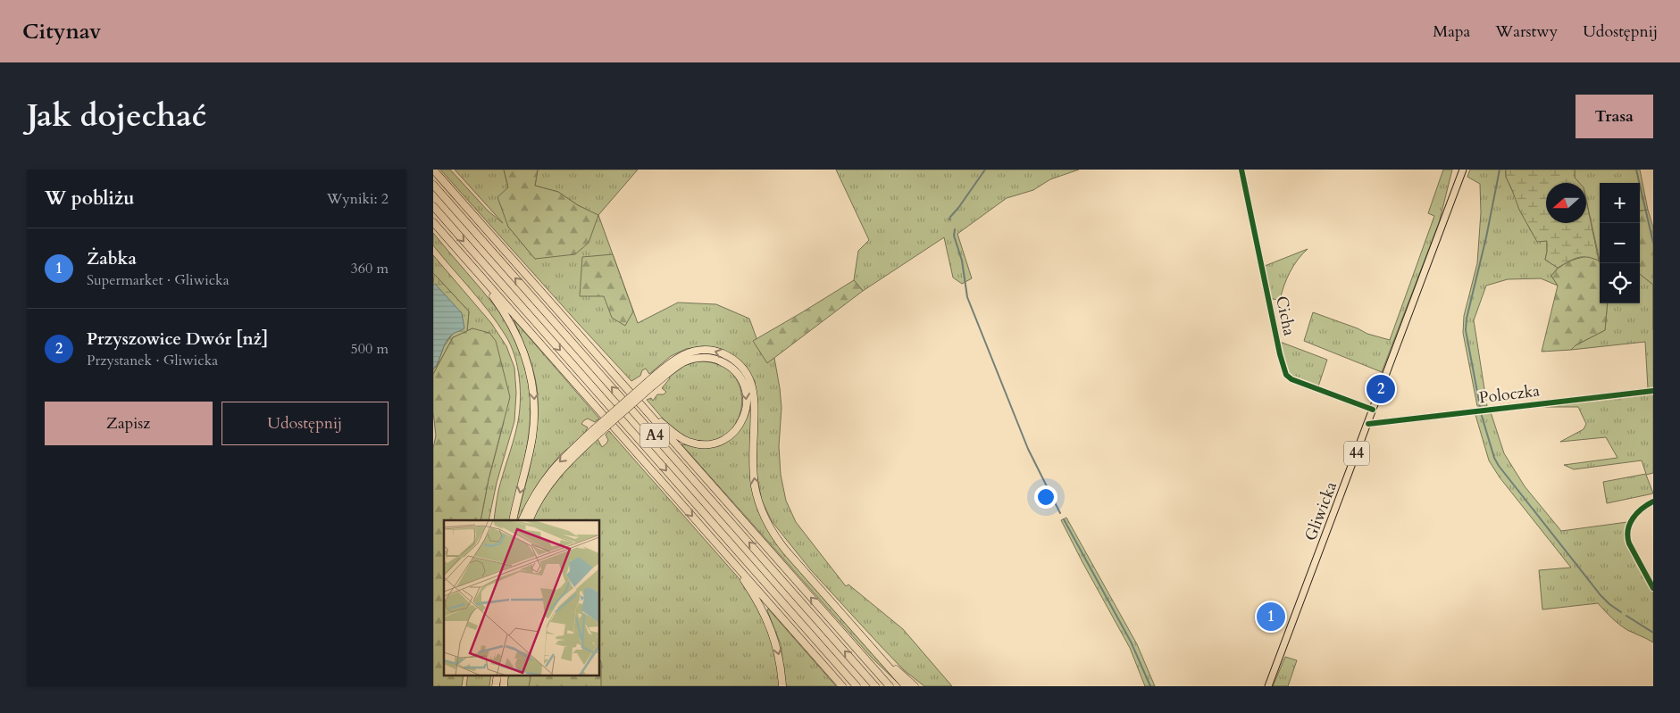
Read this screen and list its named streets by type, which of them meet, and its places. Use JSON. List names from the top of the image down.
{
  "streets": {
    "highway": ["A4"],
    "main road": ["44", "Gliwicka"],
    "street": ["Cicha", "Poloczka"]
  },
  "crossings": [
    ["Cicha", "Gliwicka"],
    ["Poloczka", "Gliwicka"]
  ],
  "north": "left",
  "page": {
    "header": "Citynav",
    "nav": ["Mapa", "Warstwy", "Udostępnij"],
    "title": "Jak dojechać",
    "buttons": [
      "Trasa",
      ["Zapisz", "Udostępnij"]
    ],
    "heading": ["W pobliżu", "Wyniki: 2"],
    "map_buttons": ["+", "−"],
    "list": [
      {
        "mark": "1",
        "name": "Żabka",
        "note": "Supermarket · Gliwicka",
        "value": "360 m"
      },
      {
        "mark": "2",
        "name": "Przyszowice Dwór [nż]",
        "note": "Przystanek · Gliwicka",
        "value": "500 m"
      }
    ],
    "pins": ["2", "1"]
  }
}
